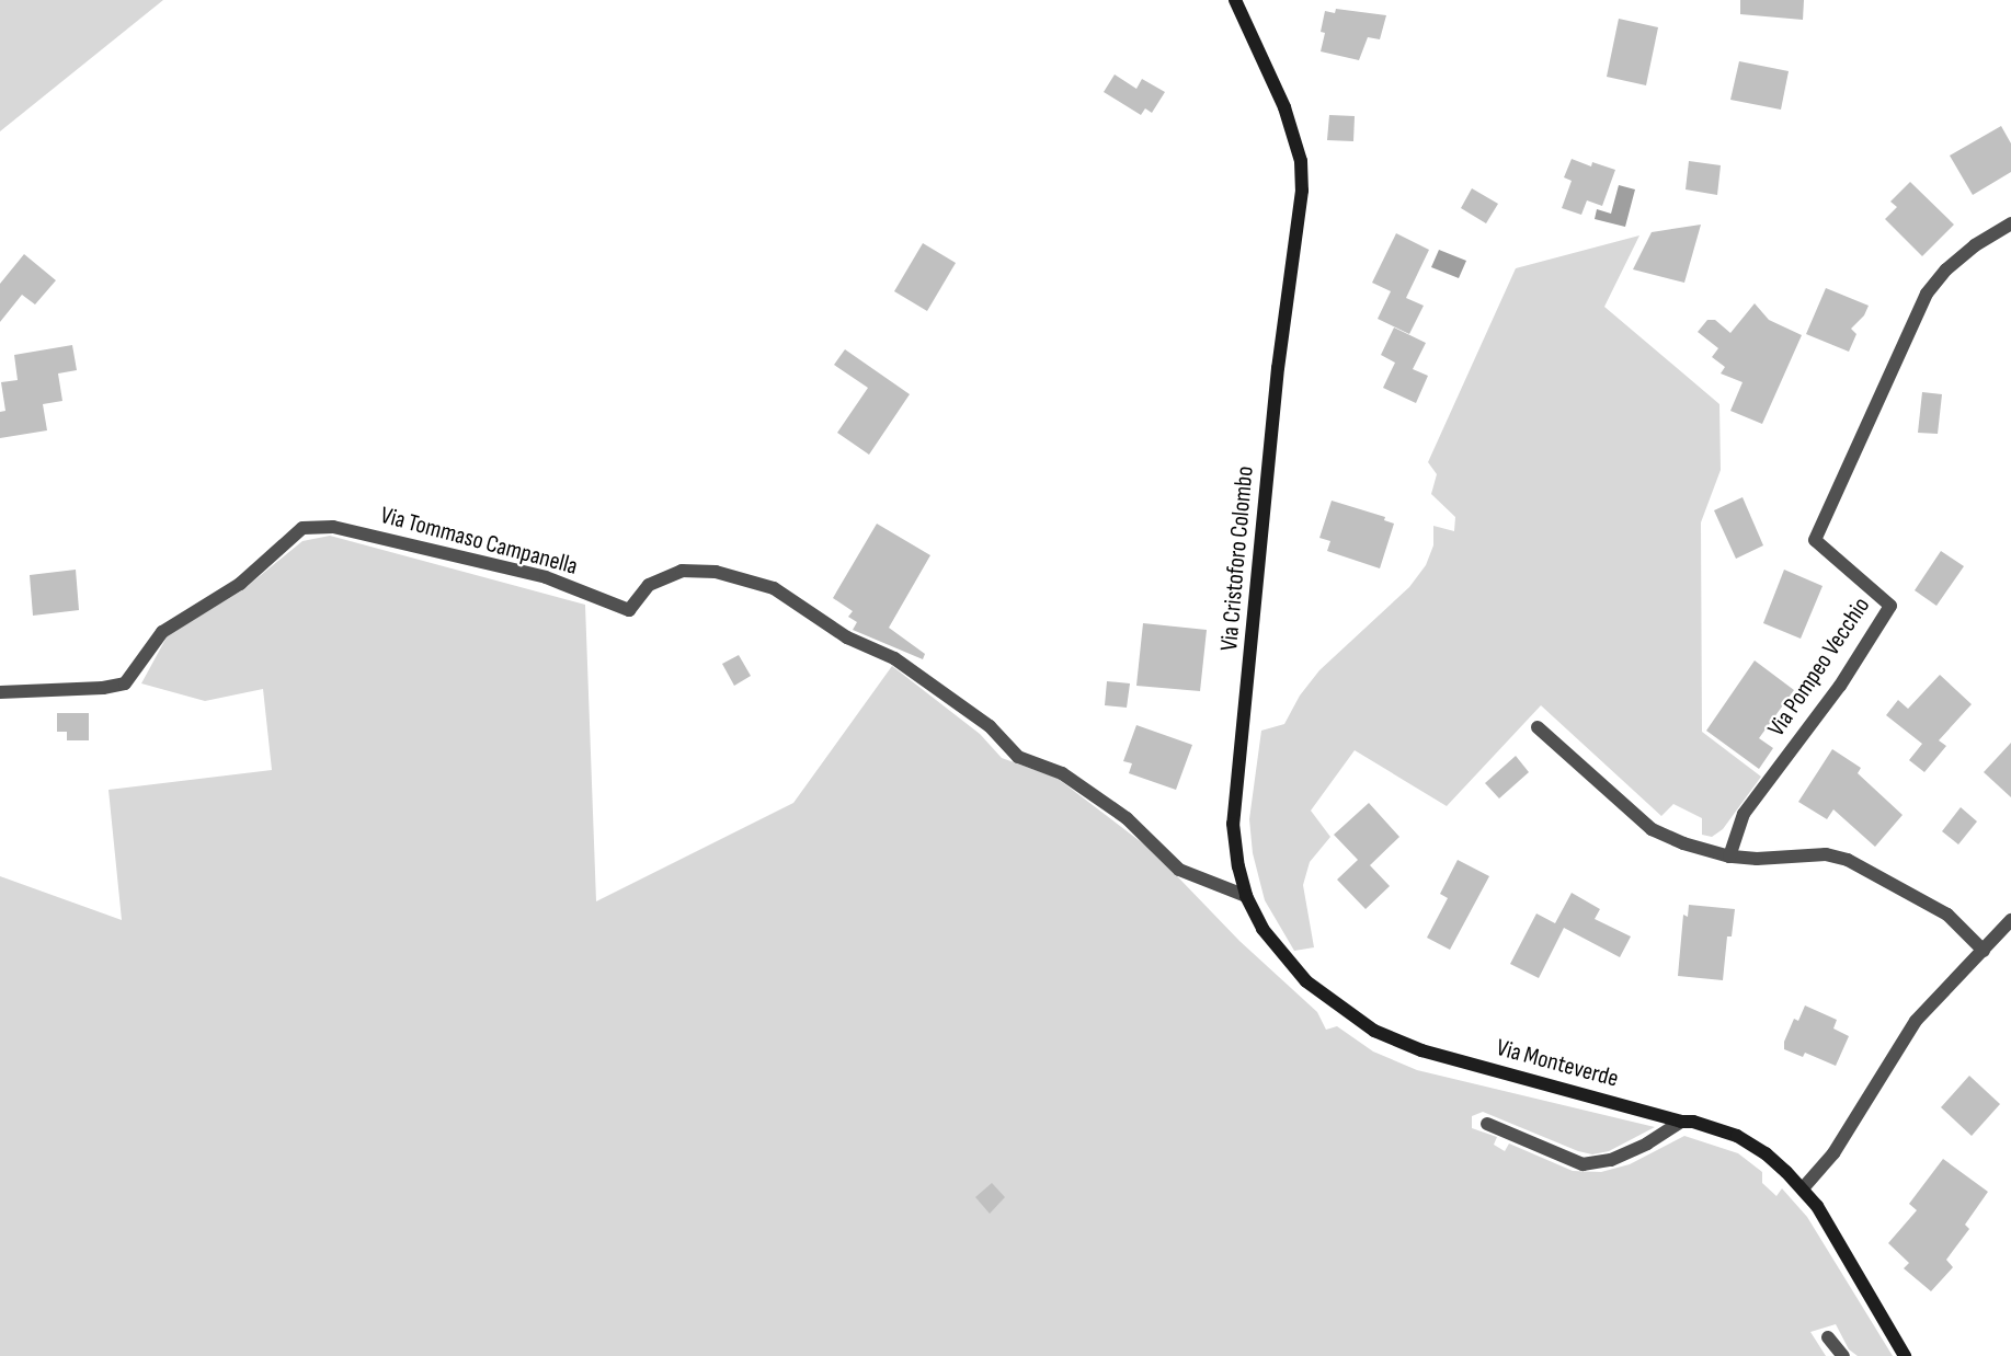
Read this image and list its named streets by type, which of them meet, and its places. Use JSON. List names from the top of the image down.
{
  "streets": {
    "street": [
      "Via Tommaso Campanella",
      "Via Cristoforo Colombo",
      "Via Pompeo Vecchio",
      "Via Monteverde"
    ]
  },
  "crossings": [
    ["Via Tommaso Campanella", "Via Cristoforo Colombo"],
    ["Via Tommaso Campanella", "Via Monteverde"],
    ["Via Cristoforo Colombo", "Via Monteverde"]
  ]
}
